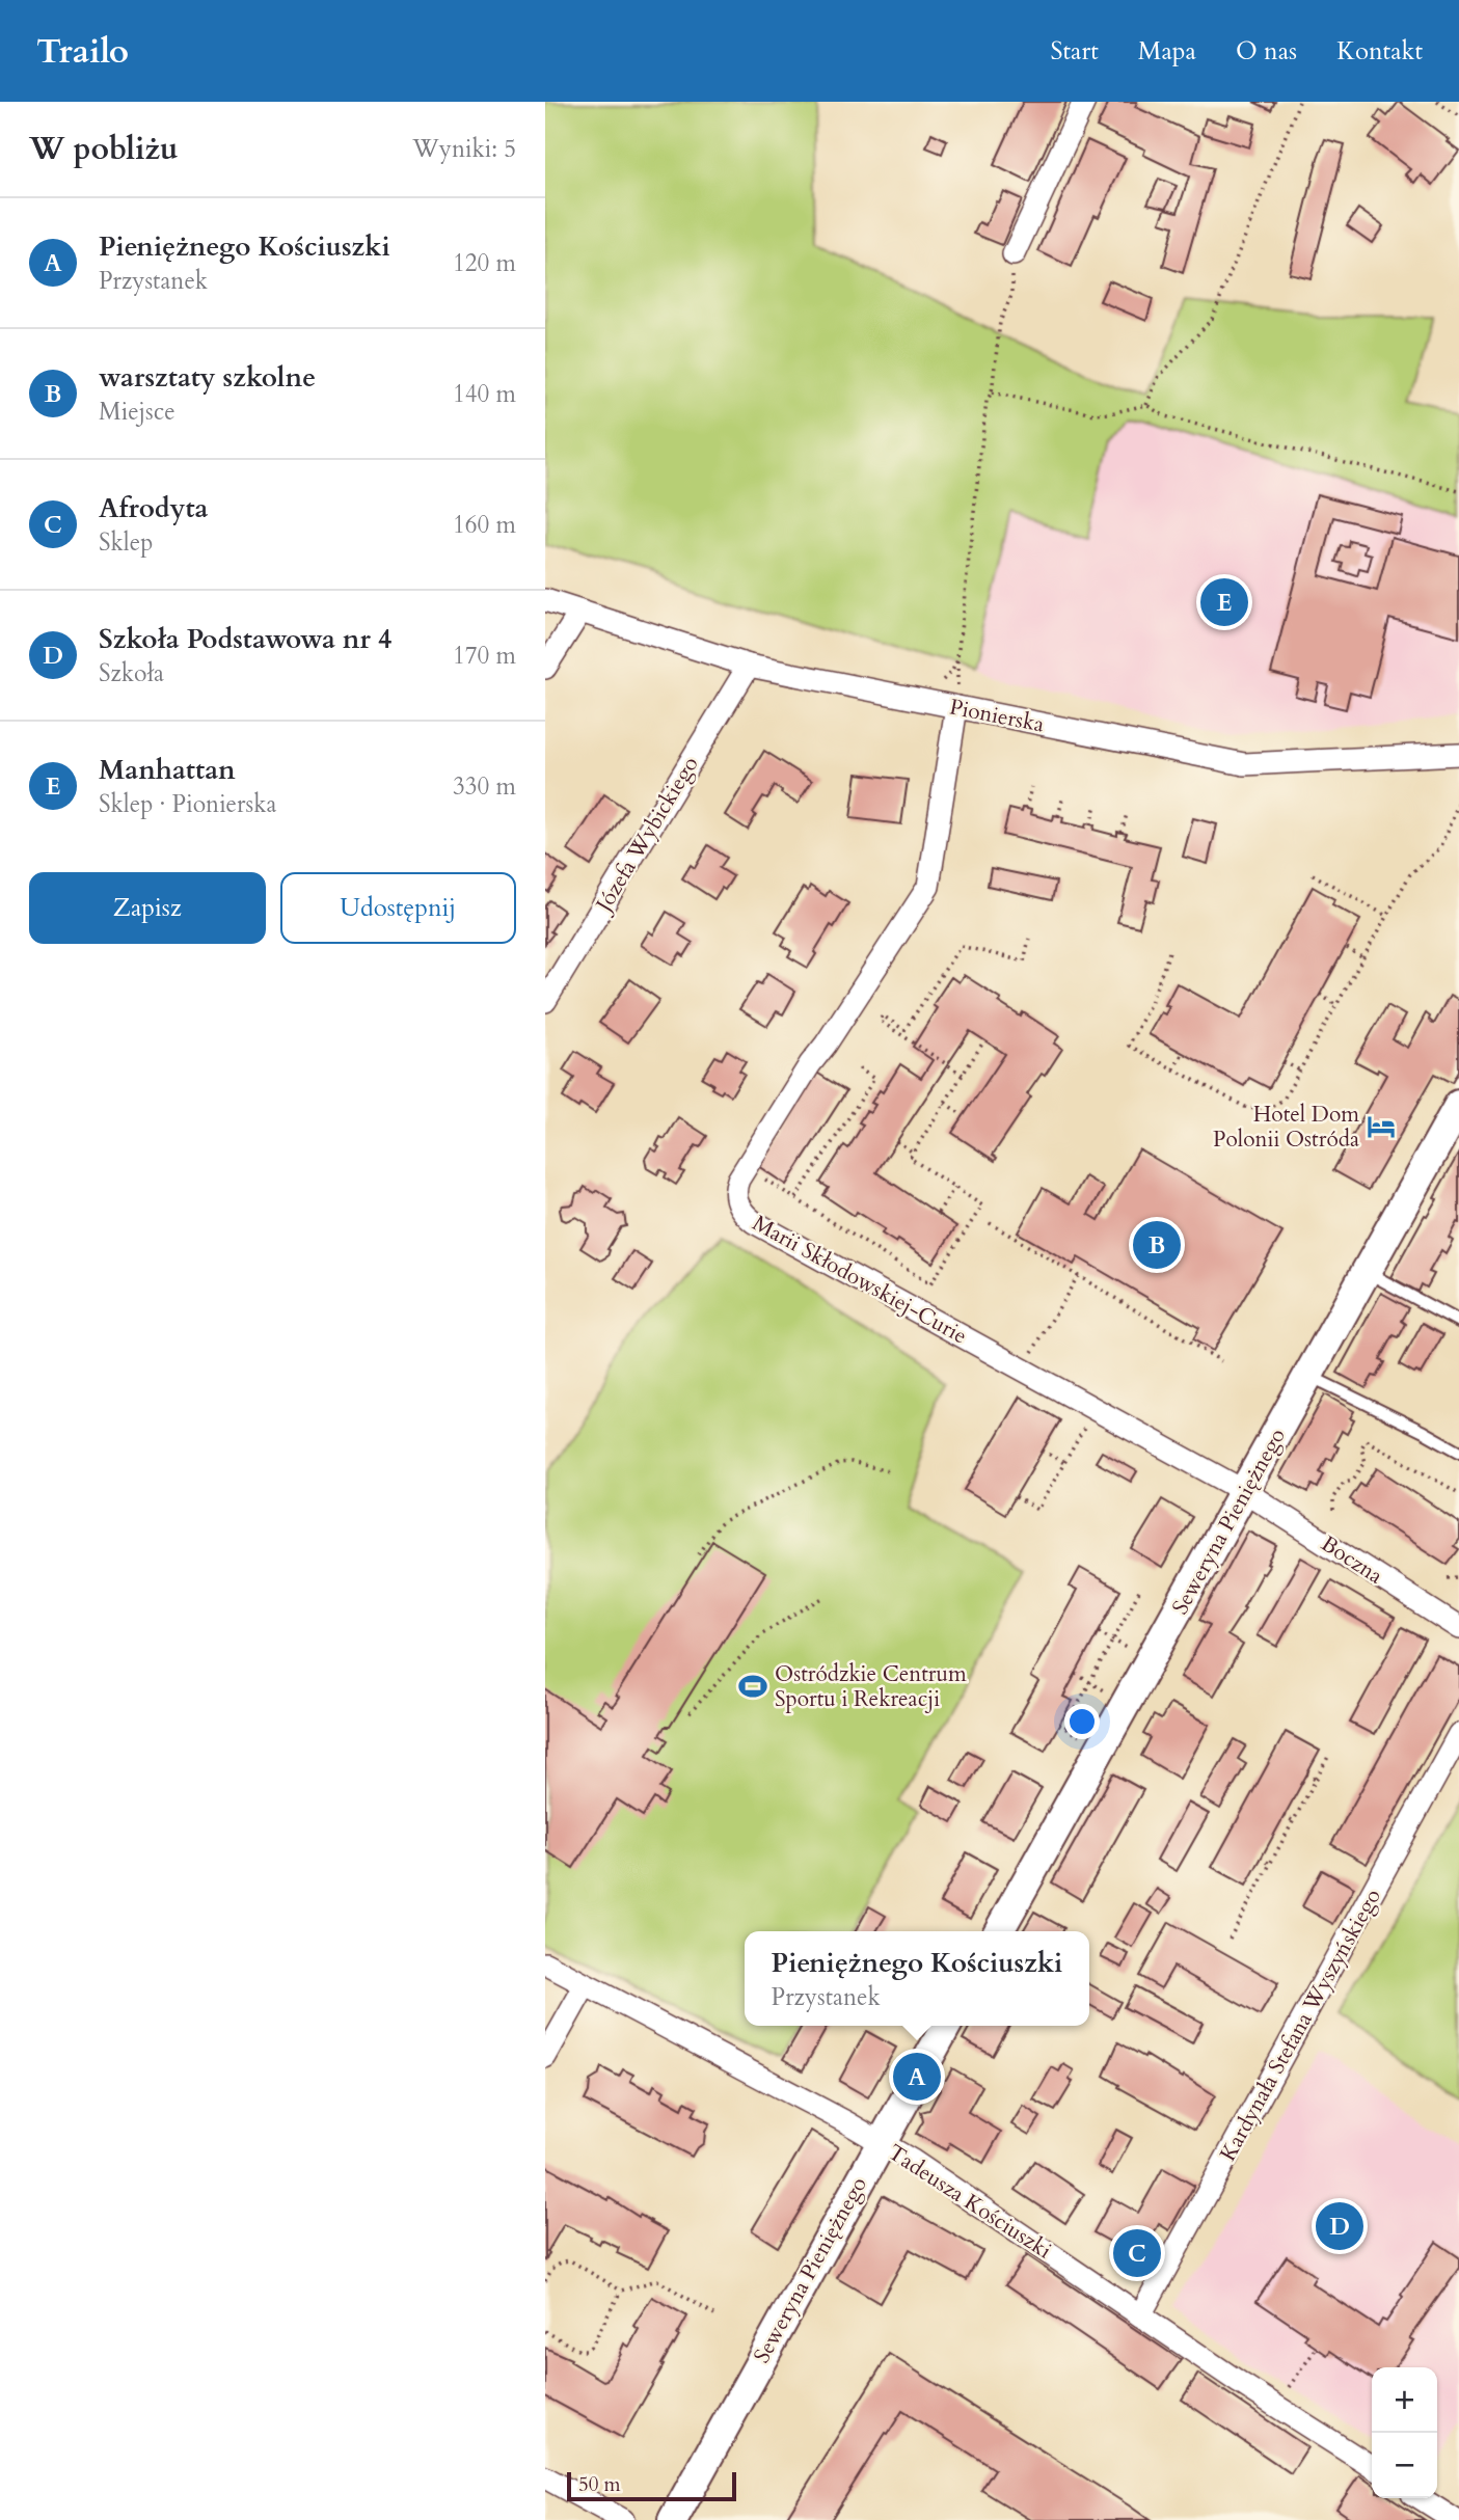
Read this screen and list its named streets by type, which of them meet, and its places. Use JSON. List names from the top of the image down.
{
  "streets": {
    "street": [
      "Pionierska",
      "Józefa Wybickiego",
      "Marii Skłodowskiej-Curie",
      "Seweryna Pieniężnego",
      "Boczna",
      "Kardynała Stefana Wyszyńskiego",
      "Tadeusza Kościuszki"
    ]
  },
  "crossings": [
    ["Pionierska", "Józefa Wybickiego"],
    ["Pionierska", "Marii Skłodowskiej-Curie"],
    ["Marii Skłodowskiej-Curie", "Seweryna Pieniężnego"],
    ["Marii Skłodowskiej-Curie", "Boczna"],
    ["Seweryna Pieniężnego", "Boczna"],
    ["Seweryna Pieniężnego", "Tadeusza Kościuszki"],
    ["Kardynała Stefana Wyszyńskiego", "Tadeusza Kościuszki"]
  ],
  "places": {
    "hotel": ["Hotel Dom Polonii Ostróda"],
    "sports": ["Ostródzkie Centrum Sportu i Rekreacji"]
  },
  "scale_bar": "50 m",
  "page": {
    "header": "Trailo",
    "nav": [
      "Start",
      "Mapa",
      "O nas",
      "Kontakt"
    ],
    "heading": ["W pobliżu", "Wyniki: 5"],
    "list": [
      {
        "mark": "A",
        "name": "Pieniężnego Kościuszki",
        "note": "Przystanek",
        "value": "120 m"
      },
      {
        "mark": "B",
        "name": "warsztaty szkolne",
        "note": "Miejsce",
        "value": "140 m"
      },
      {
        "mark": "C",
        "name": "Afrodyta",
        "note": "Sklep",
        "value": "160 m"
      },
      {
        "mark": "D",
        "name": "Szkoła Podstawowa nr 4",
        "note": "Szkoła",
        "value": "170 m"
      },
      {
        "mark": "E",
        "name": "Manhattan",
        "note": "Sklep · Pionierska",
        "value": "330 m"
      }
    ],
    "pins": [
      "E",
      "B",
      "A",
      "D",
      "C"
    ],
    "buttons": ["Zapisz", "Udostępnij"],
    "popup": ["Pieniężnego Kościuszki", "Przystanek"],
    "map_buttons": ["+", "−"],
    "scale": "50 m"
  }
}
